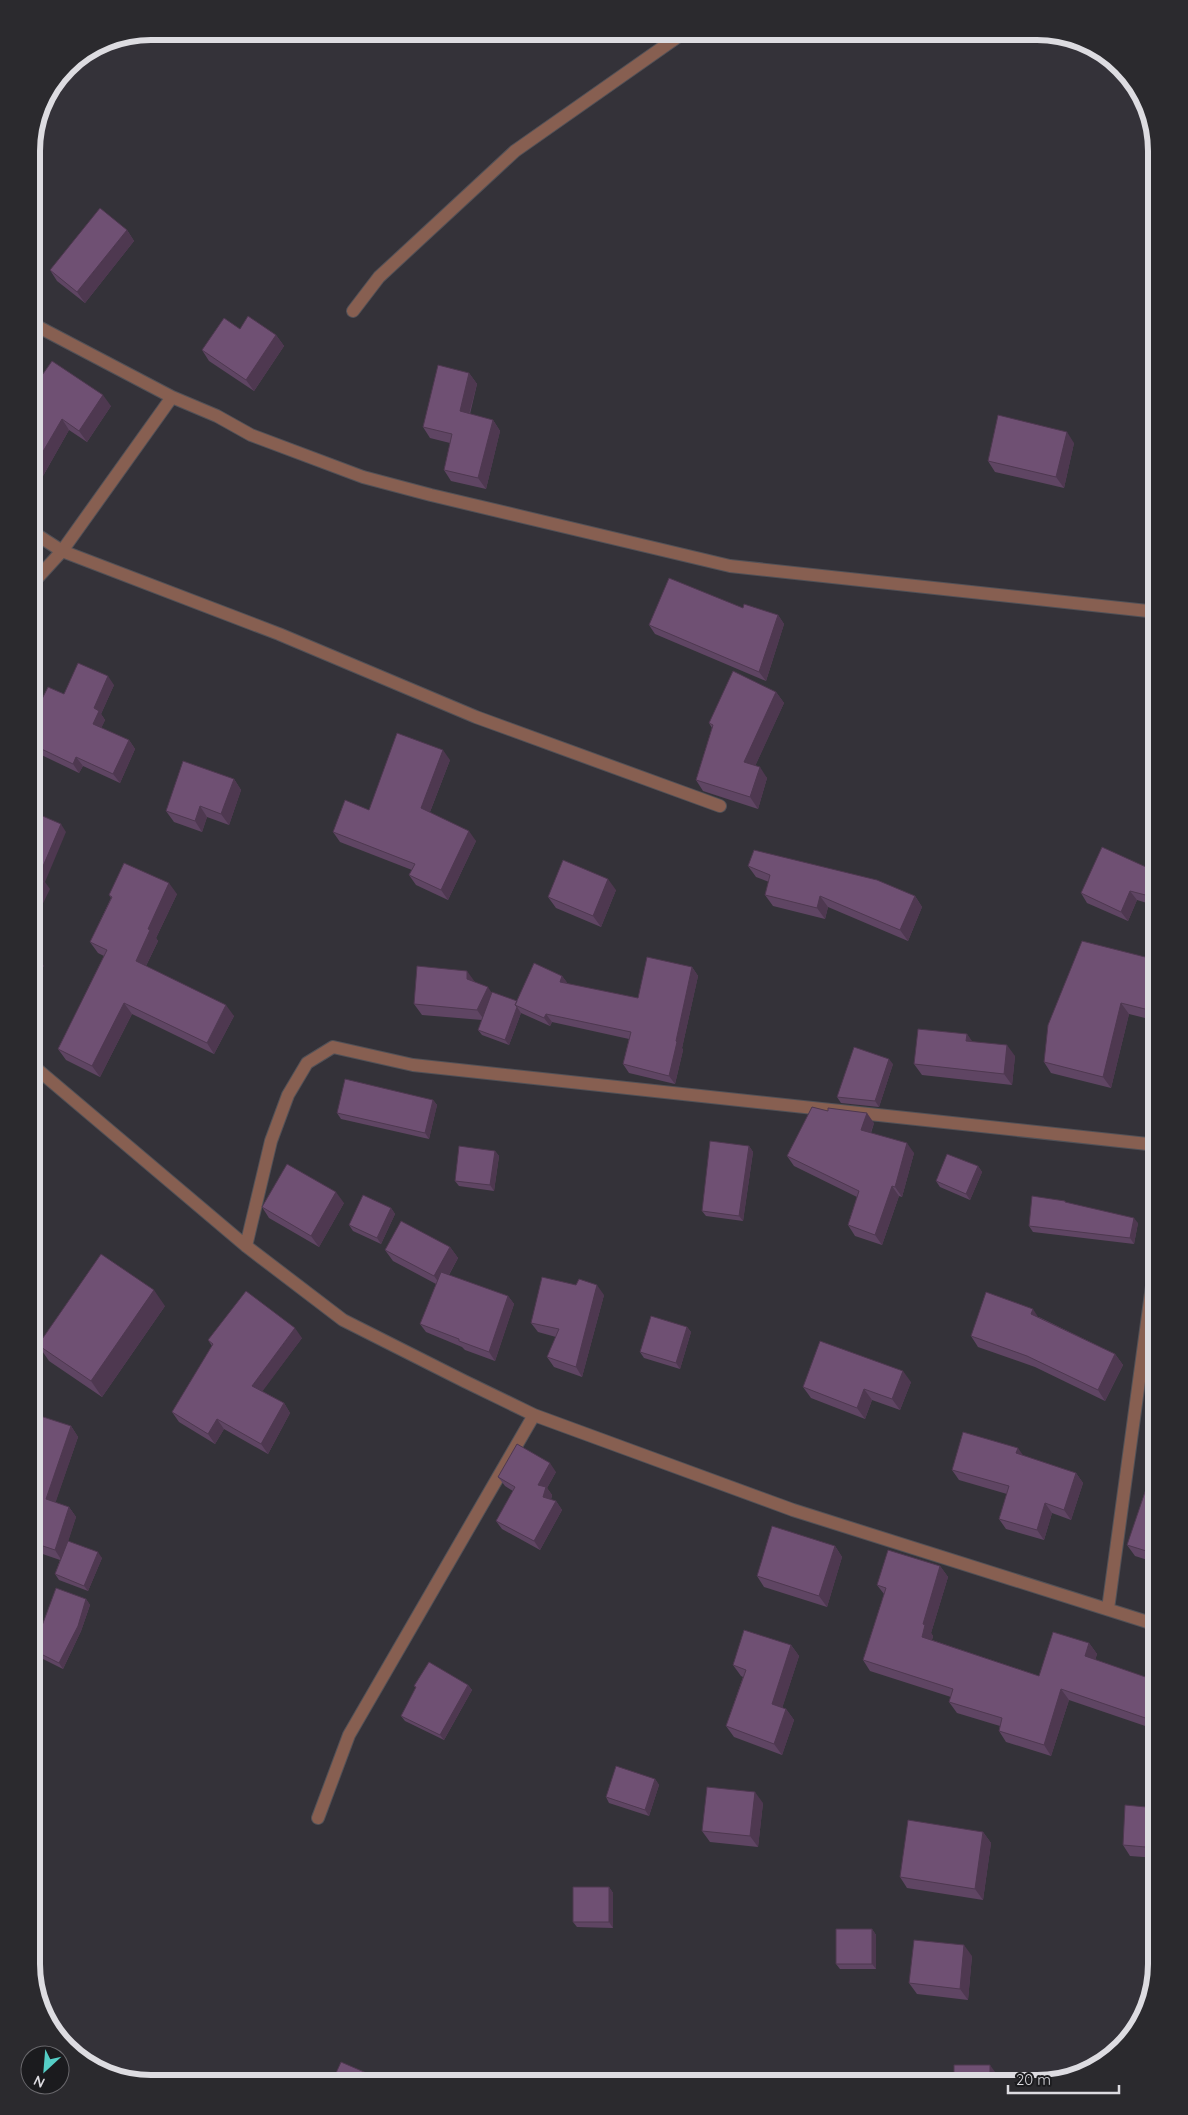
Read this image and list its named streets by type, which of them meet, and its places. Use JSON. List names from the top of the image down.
{
  "scale_bar": "20 m",
  "north": "bottom left"
}
